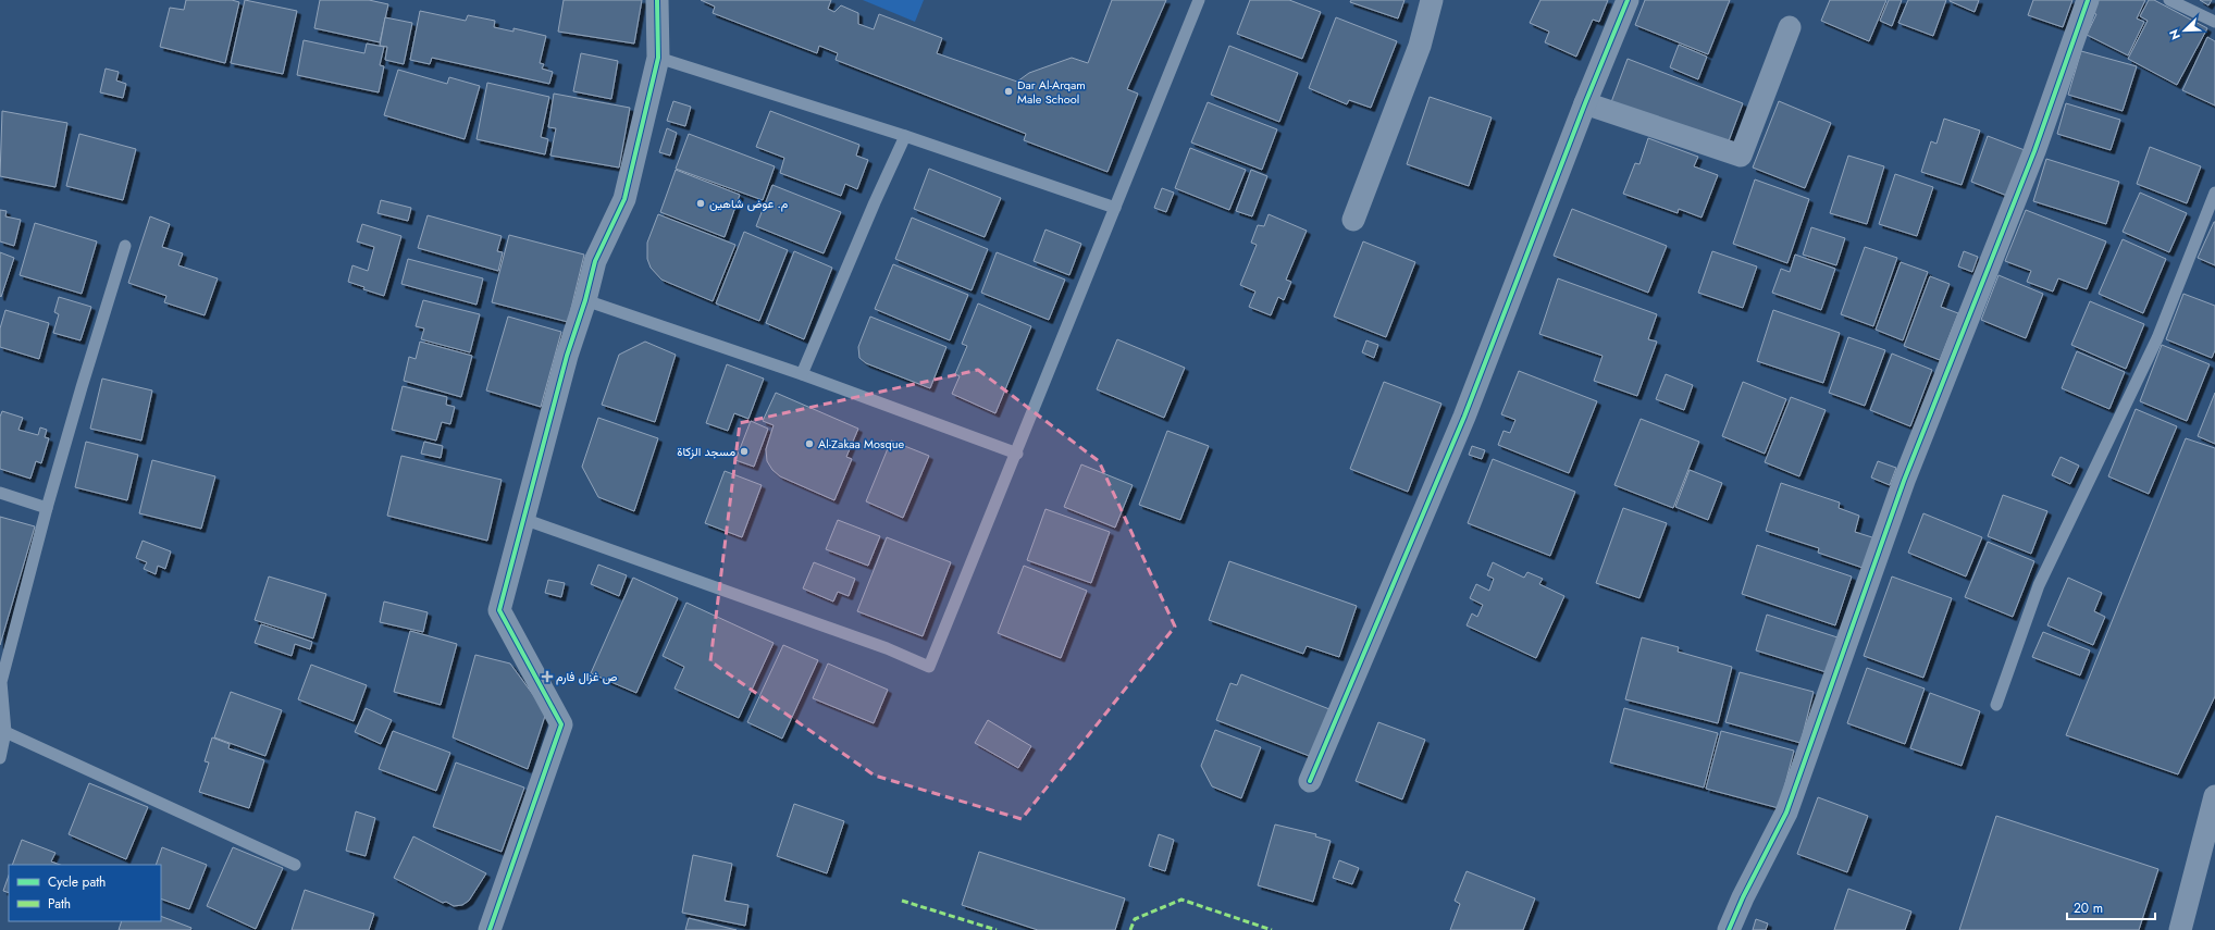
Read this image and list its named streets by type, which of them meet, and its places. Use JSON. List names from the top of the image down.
{
  "places": {
    "other": [
      "Dar Al-Arqam Male School",
      "م. عوض شاهين",
      "Al-Zakaa Mosque",
      "مسجد الزكاة"
    ],
    "health": ["ص غزال فارم"]
  },
  "legend": ["Cycle path", "Path"],
  "scale_bar": "20 m",
  "north": "bottom left"
}
